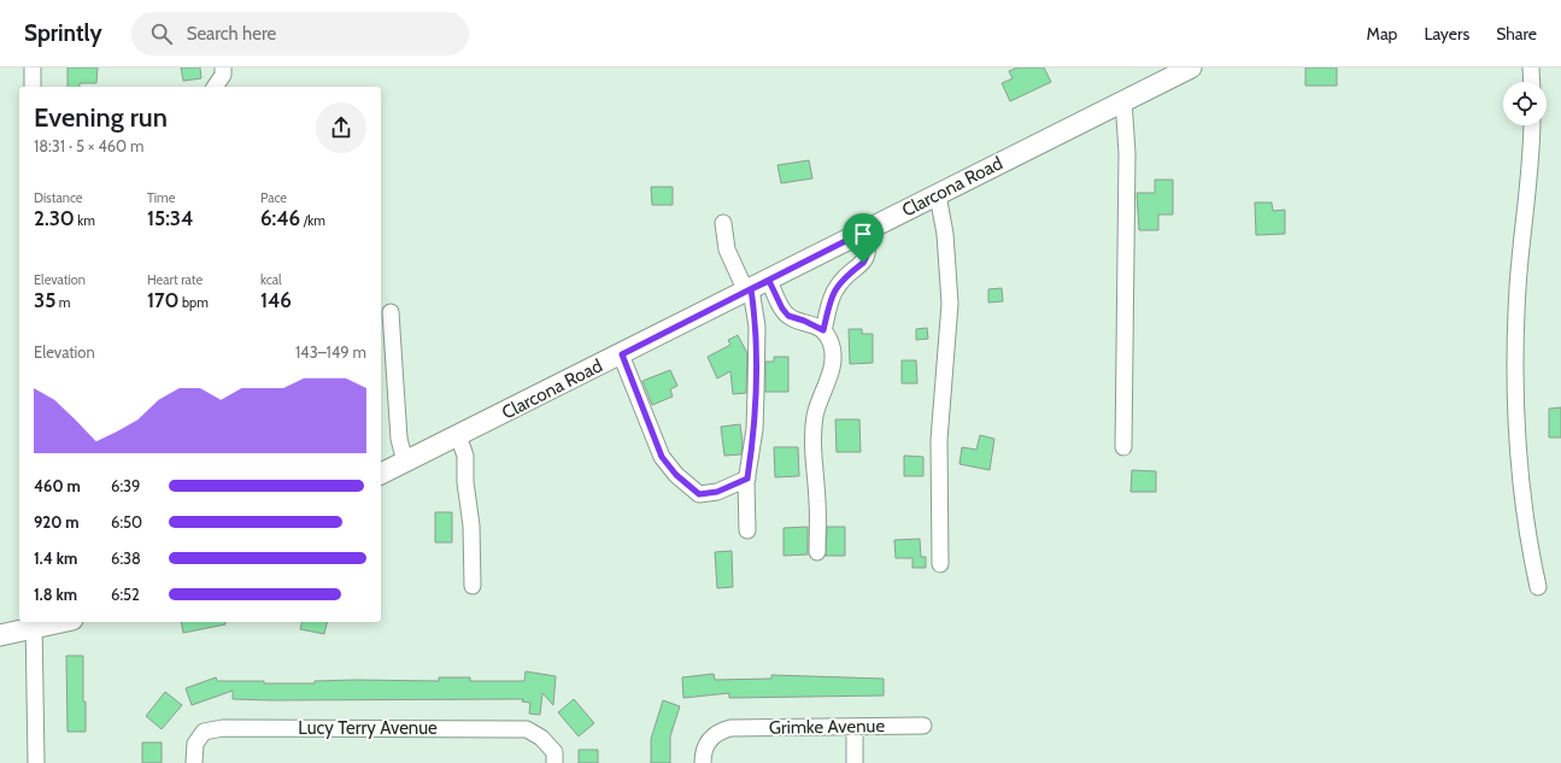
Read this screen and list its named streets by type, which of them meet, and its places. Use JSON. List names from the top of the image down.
{
  "streets": {
    "main road": ["Clarcona Road"],
    "street": ["Grimke Avenue", "Lucy Terry Avenue"]
  },
  "page": {
    "header": "Sprintly",
    "search": "Search here",
    "nav": ["Map", "Layers", "Share"],
    "heading": ["Evening run", "18:31 · 5 × 460 m"],
    "stats": [
      ["Distance", "2.30 km"],
      ["Time", "15:34"],
      ["Pace", "6:46 /km"],
      ["Elevation", "35 m"],
      ["Heart rate", "170 bpm"],
      ["kcal", "146"]
    ],
    "chart": ["Elevation", "143–149 m"],
    "list": [
      {
        "name": "460 m",
        "note": "6:39"
      },
      {
        "name": "920 m",
        "note": "6:50"
      },
      {
        "name": "1.4 km",
        "note": "6:38"
      },
      {
        "name": "1.8 km",
        "note": "6:52"
      }
    ]
  }
}
